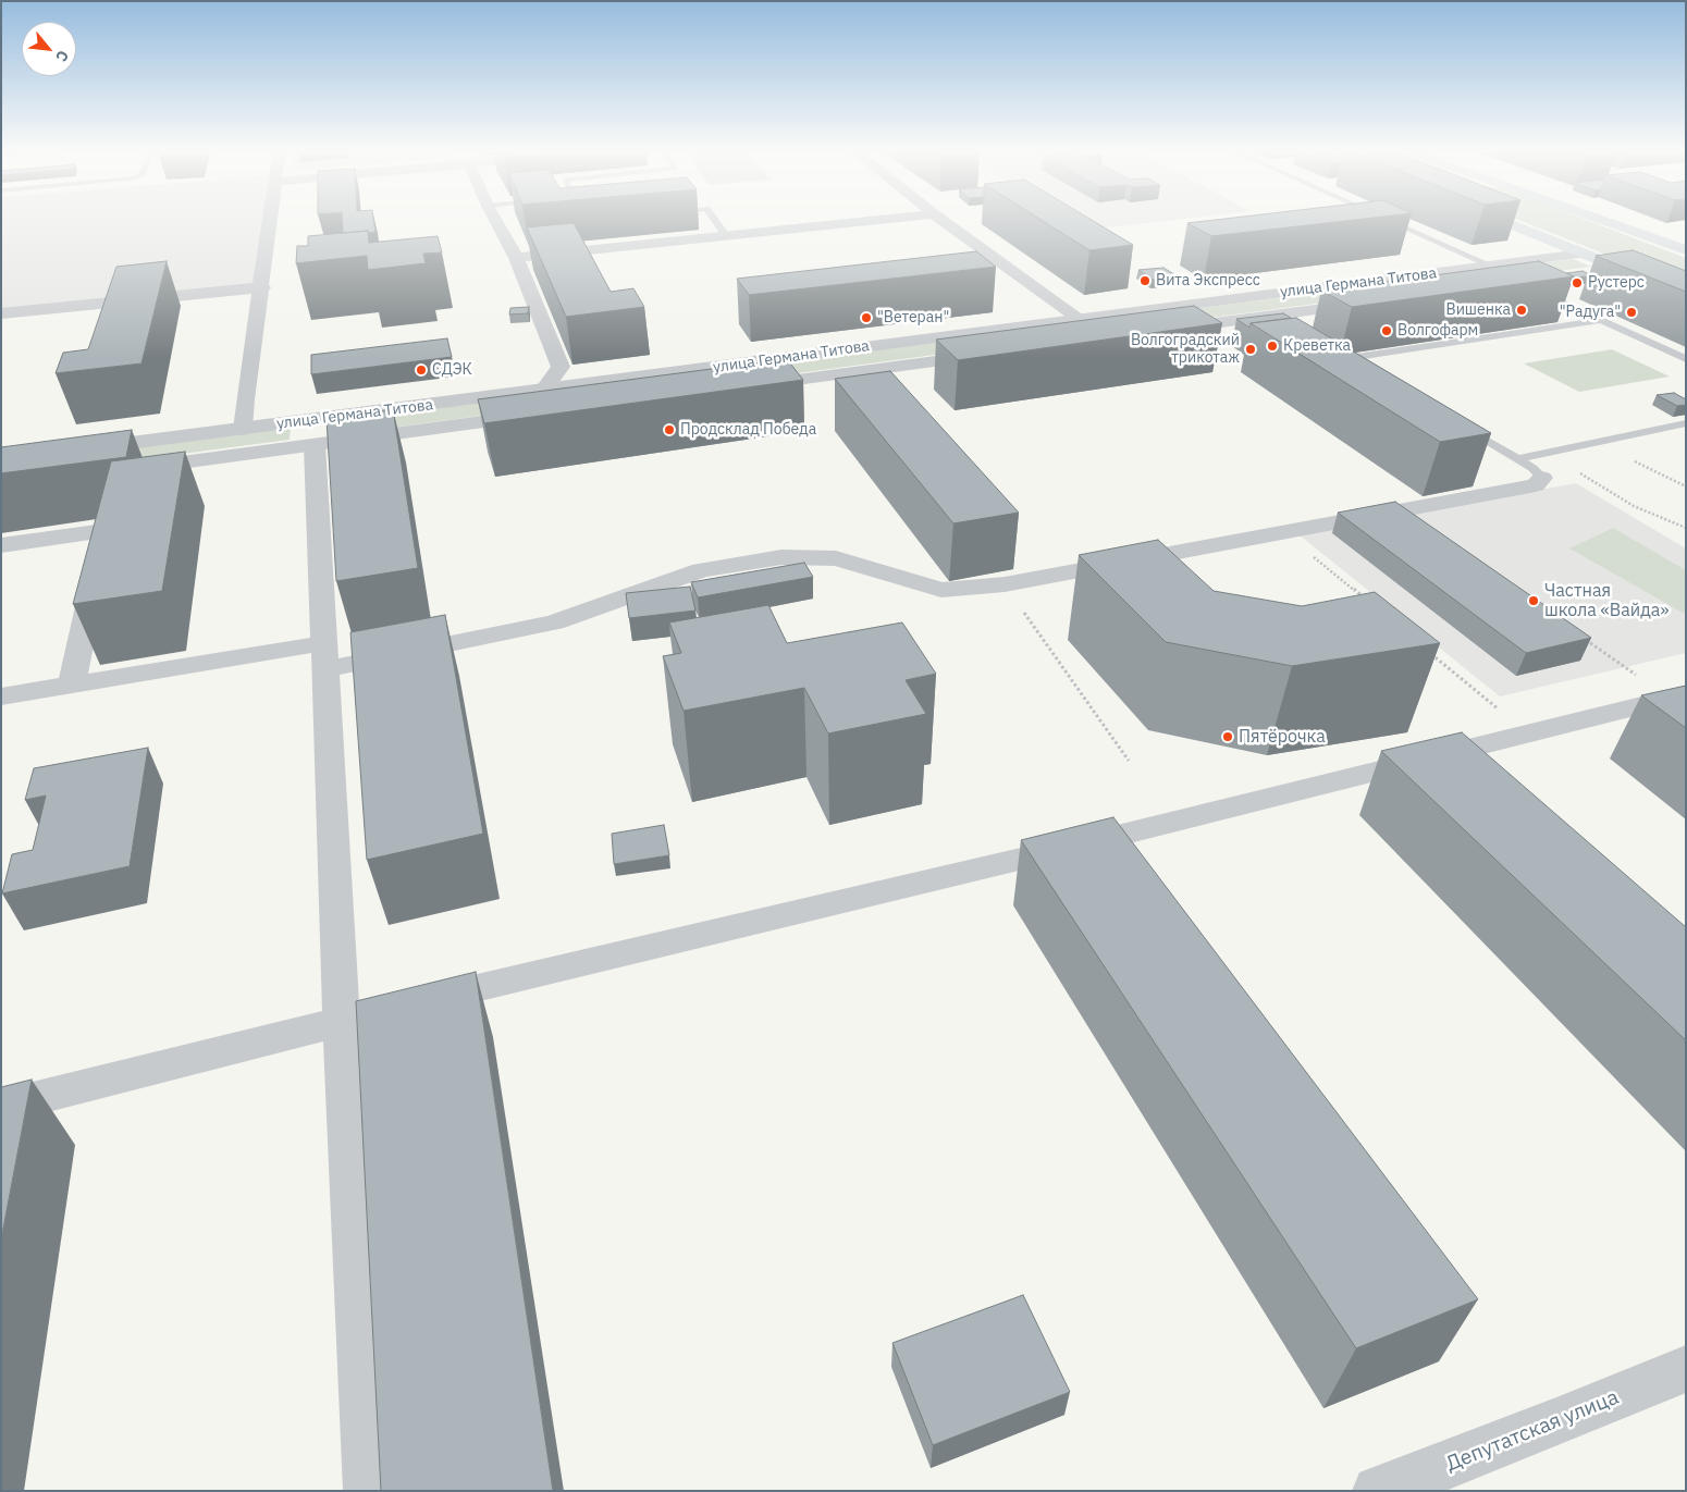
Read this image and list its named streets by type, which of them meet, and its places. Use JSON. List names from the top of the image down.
{
  "streets": {
    "street": ["улица Германа Титова", "Депутатская улица"]
  },
  "places": [
    "Вита Экспресс",
    "Рустерс",
    "Вишенка",
    "\"Радуга\"",
    "\"Ветеран\"",
    "Волгофарм",
    "Креветка",
    "Волгоградский трикотаж",
    "СДЭК",
    "Продсклад Победа",
    "Частная школа «Вайда»",
    "Пятёрочка"
  ],
  "north": "bottom right"
}
